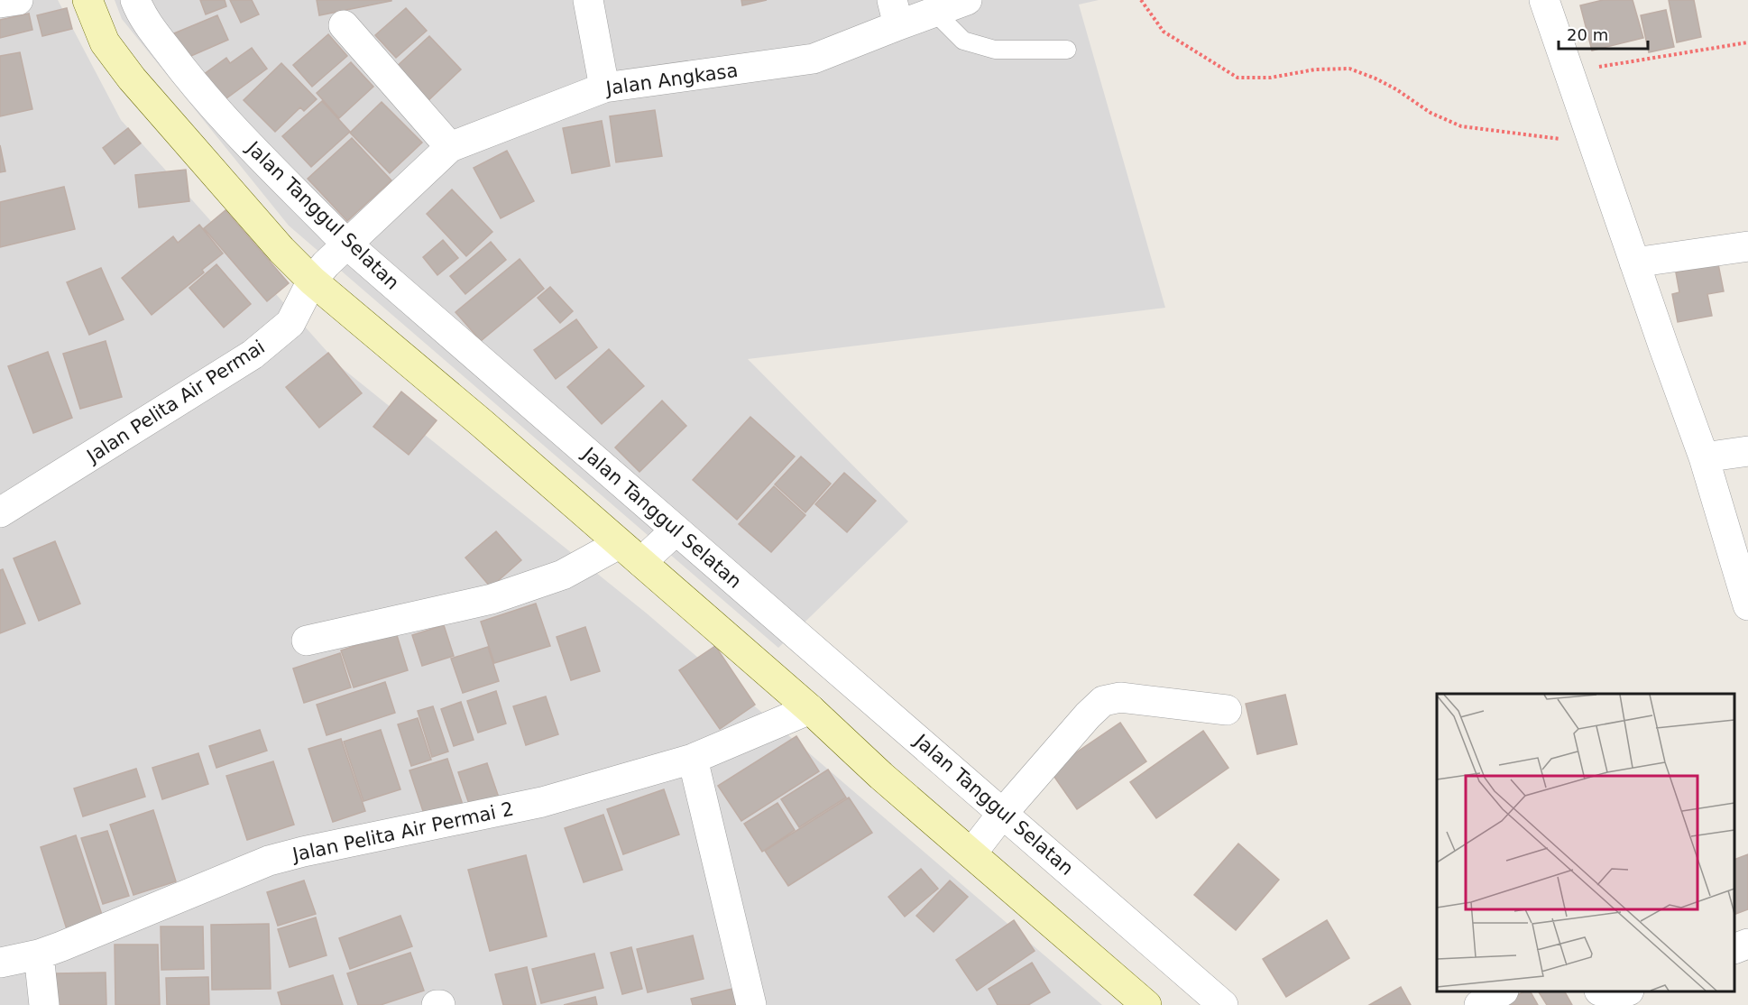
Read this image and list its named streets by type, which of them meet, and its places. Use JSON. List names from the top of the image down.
{
  "streets": {
    "street": [
      "Jalan Angkasa",
      "Jalan Tanggul Selatan",
      "Jalan Pelita Air Permai",
      "Jalan Pelita Air Permai 2"
    ]
  },
  "crossings": [
    ["Jalan Angkasa", "Jalan Tanggul Selatan"],
    ["Jalan Angkasa", "Jalan Pelita Air Permai"],
    ["Jalan Tanggul Selatan", "Jalan Pelita Air Permai"],
    ["Jalan Tanggul Selatan", "Jalan Pelita Air Permai 2"]
  ],
  "scale_bar": "20 m"
}
